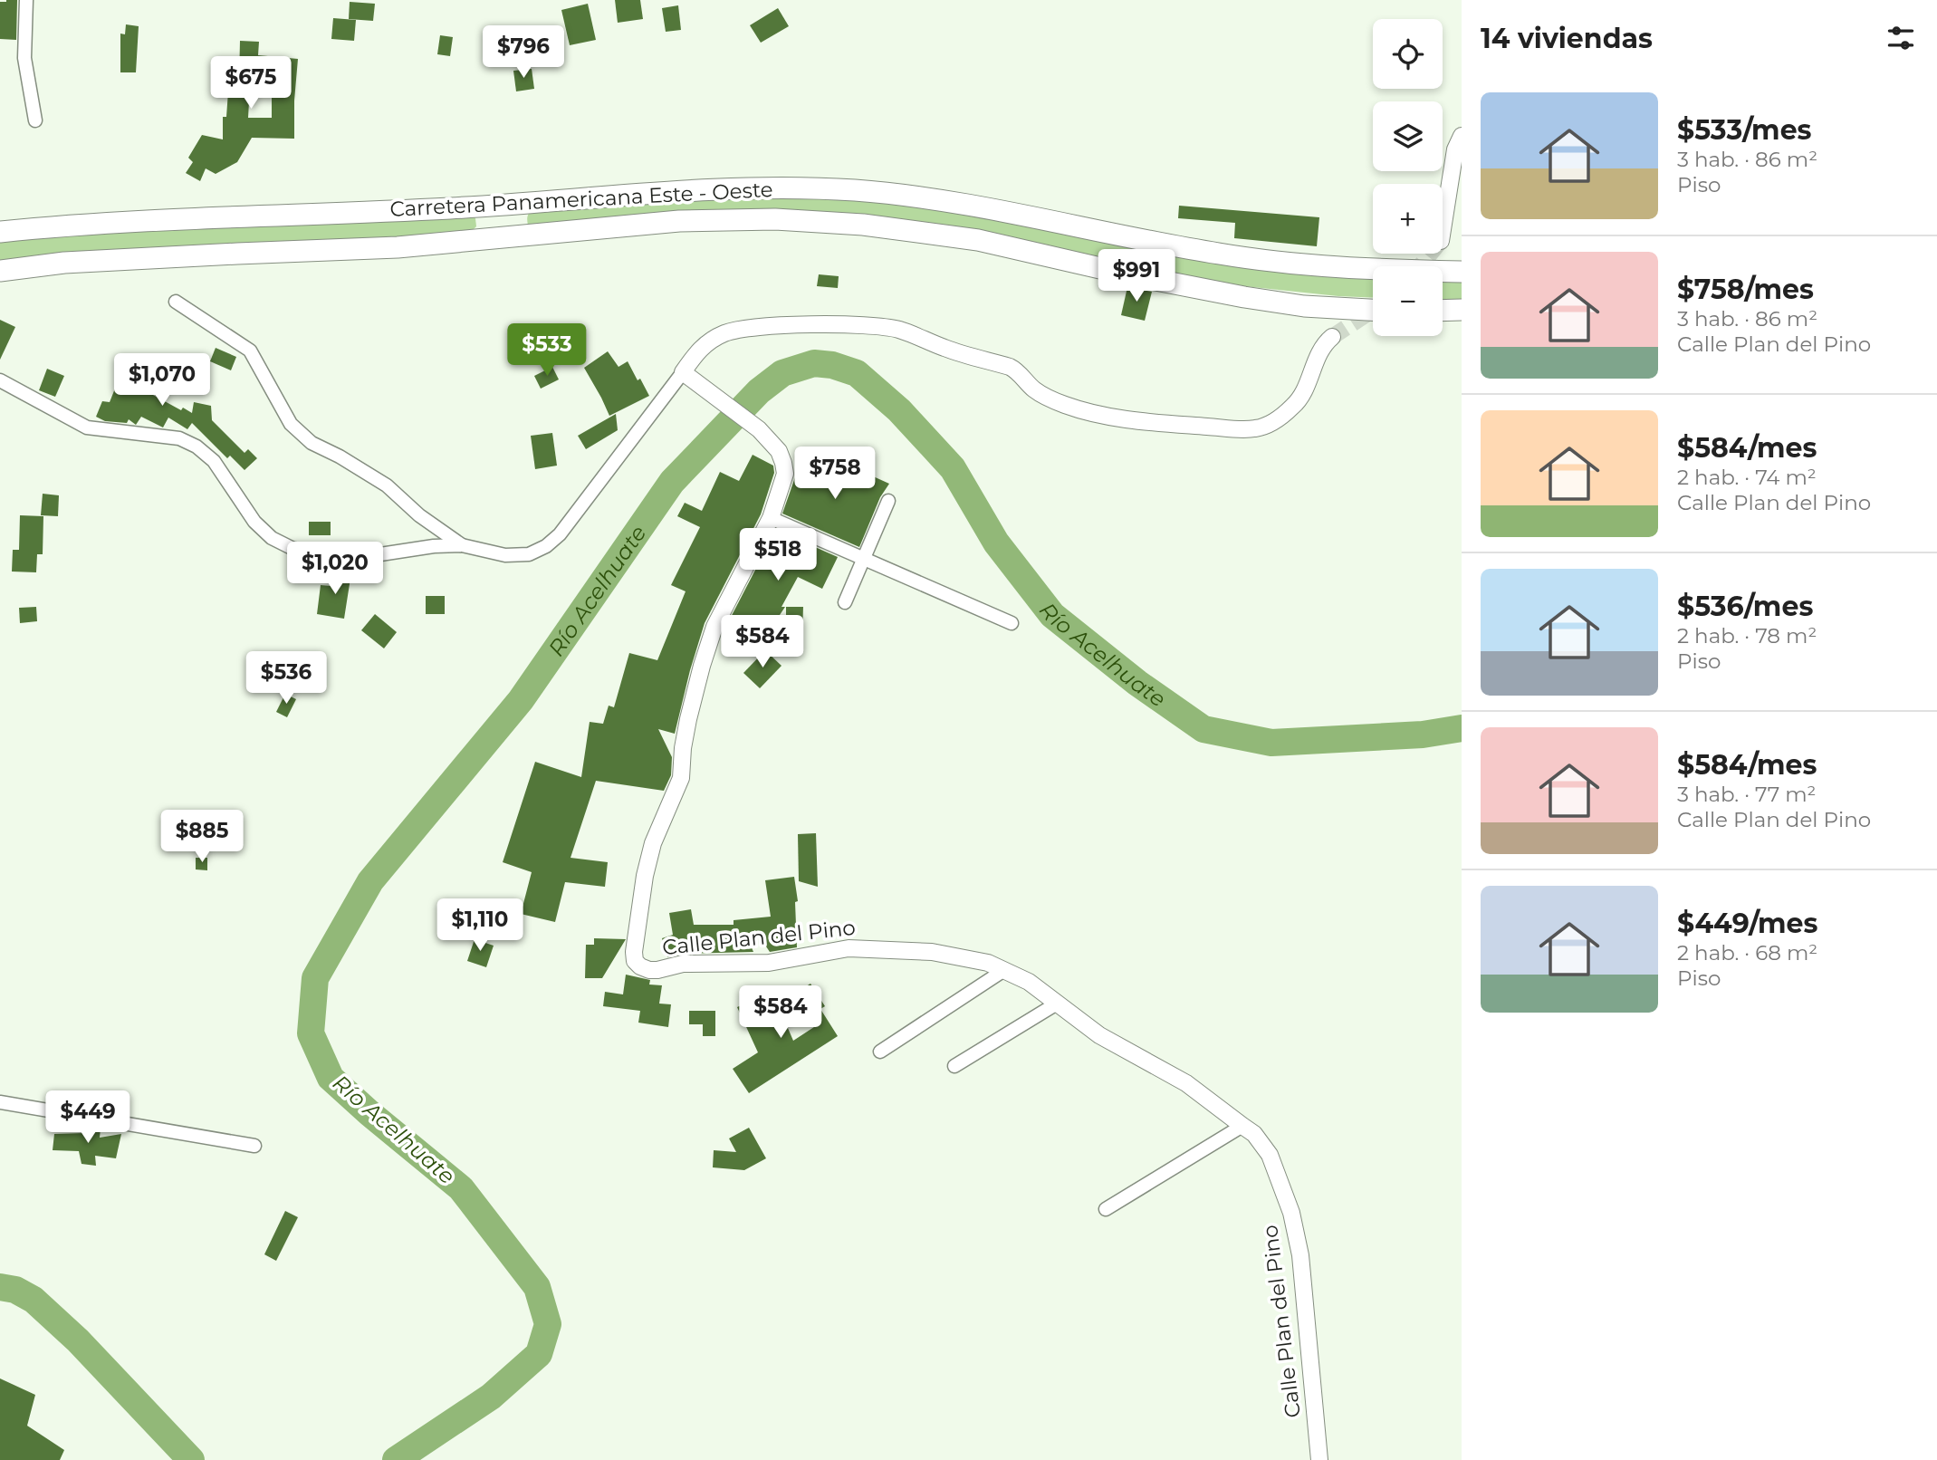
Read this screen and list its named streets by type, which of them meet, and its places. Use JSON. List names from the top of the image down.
{
  "streets": {
    "highway": ["Carretera Panamericana Este - Oeste"],
    "street": ["Calle Plan del Pino"]
  },
  "water": ["Río Acelhuate"],
  "page": {
    "heading": "14 viviendas",
    "map_buttons": ["+", "−"],
    "price": [
      "$796",
      "$675",
      "$991",
      "$533",
      "$1,070",
      "$758",
      "$518",
      "$1,020",
      "$584",
      "$536",
      "$885",
      "$1,110",
      "$584",
      "$449"
    ],
    "list": [
      {
        "name": "$533/mes",
        "note": "3 hab. · 86 m² · Piso"
      },
      {
        "name": "$758/mes",
        "note": "3 hab. · 86 m² · Calle Plan del Pino"
      },
      {
        "name": "$584/mes",
        "note": "2 hab. · 74 m² · Calle Plan del Pino"
      },
      {
        "name": "$536/mes",
        "note": "2 hab. · 78 m² · Piso"
      },
      {
        "name": "$584/mes",
        "note": "3 hab. · 77 m² · Calle Plan del Pino"
      },
      {
        "name": "$449/mes",
        "note": "2 hab. · 68 m² · Piso"
      }
    ]
  }
}
